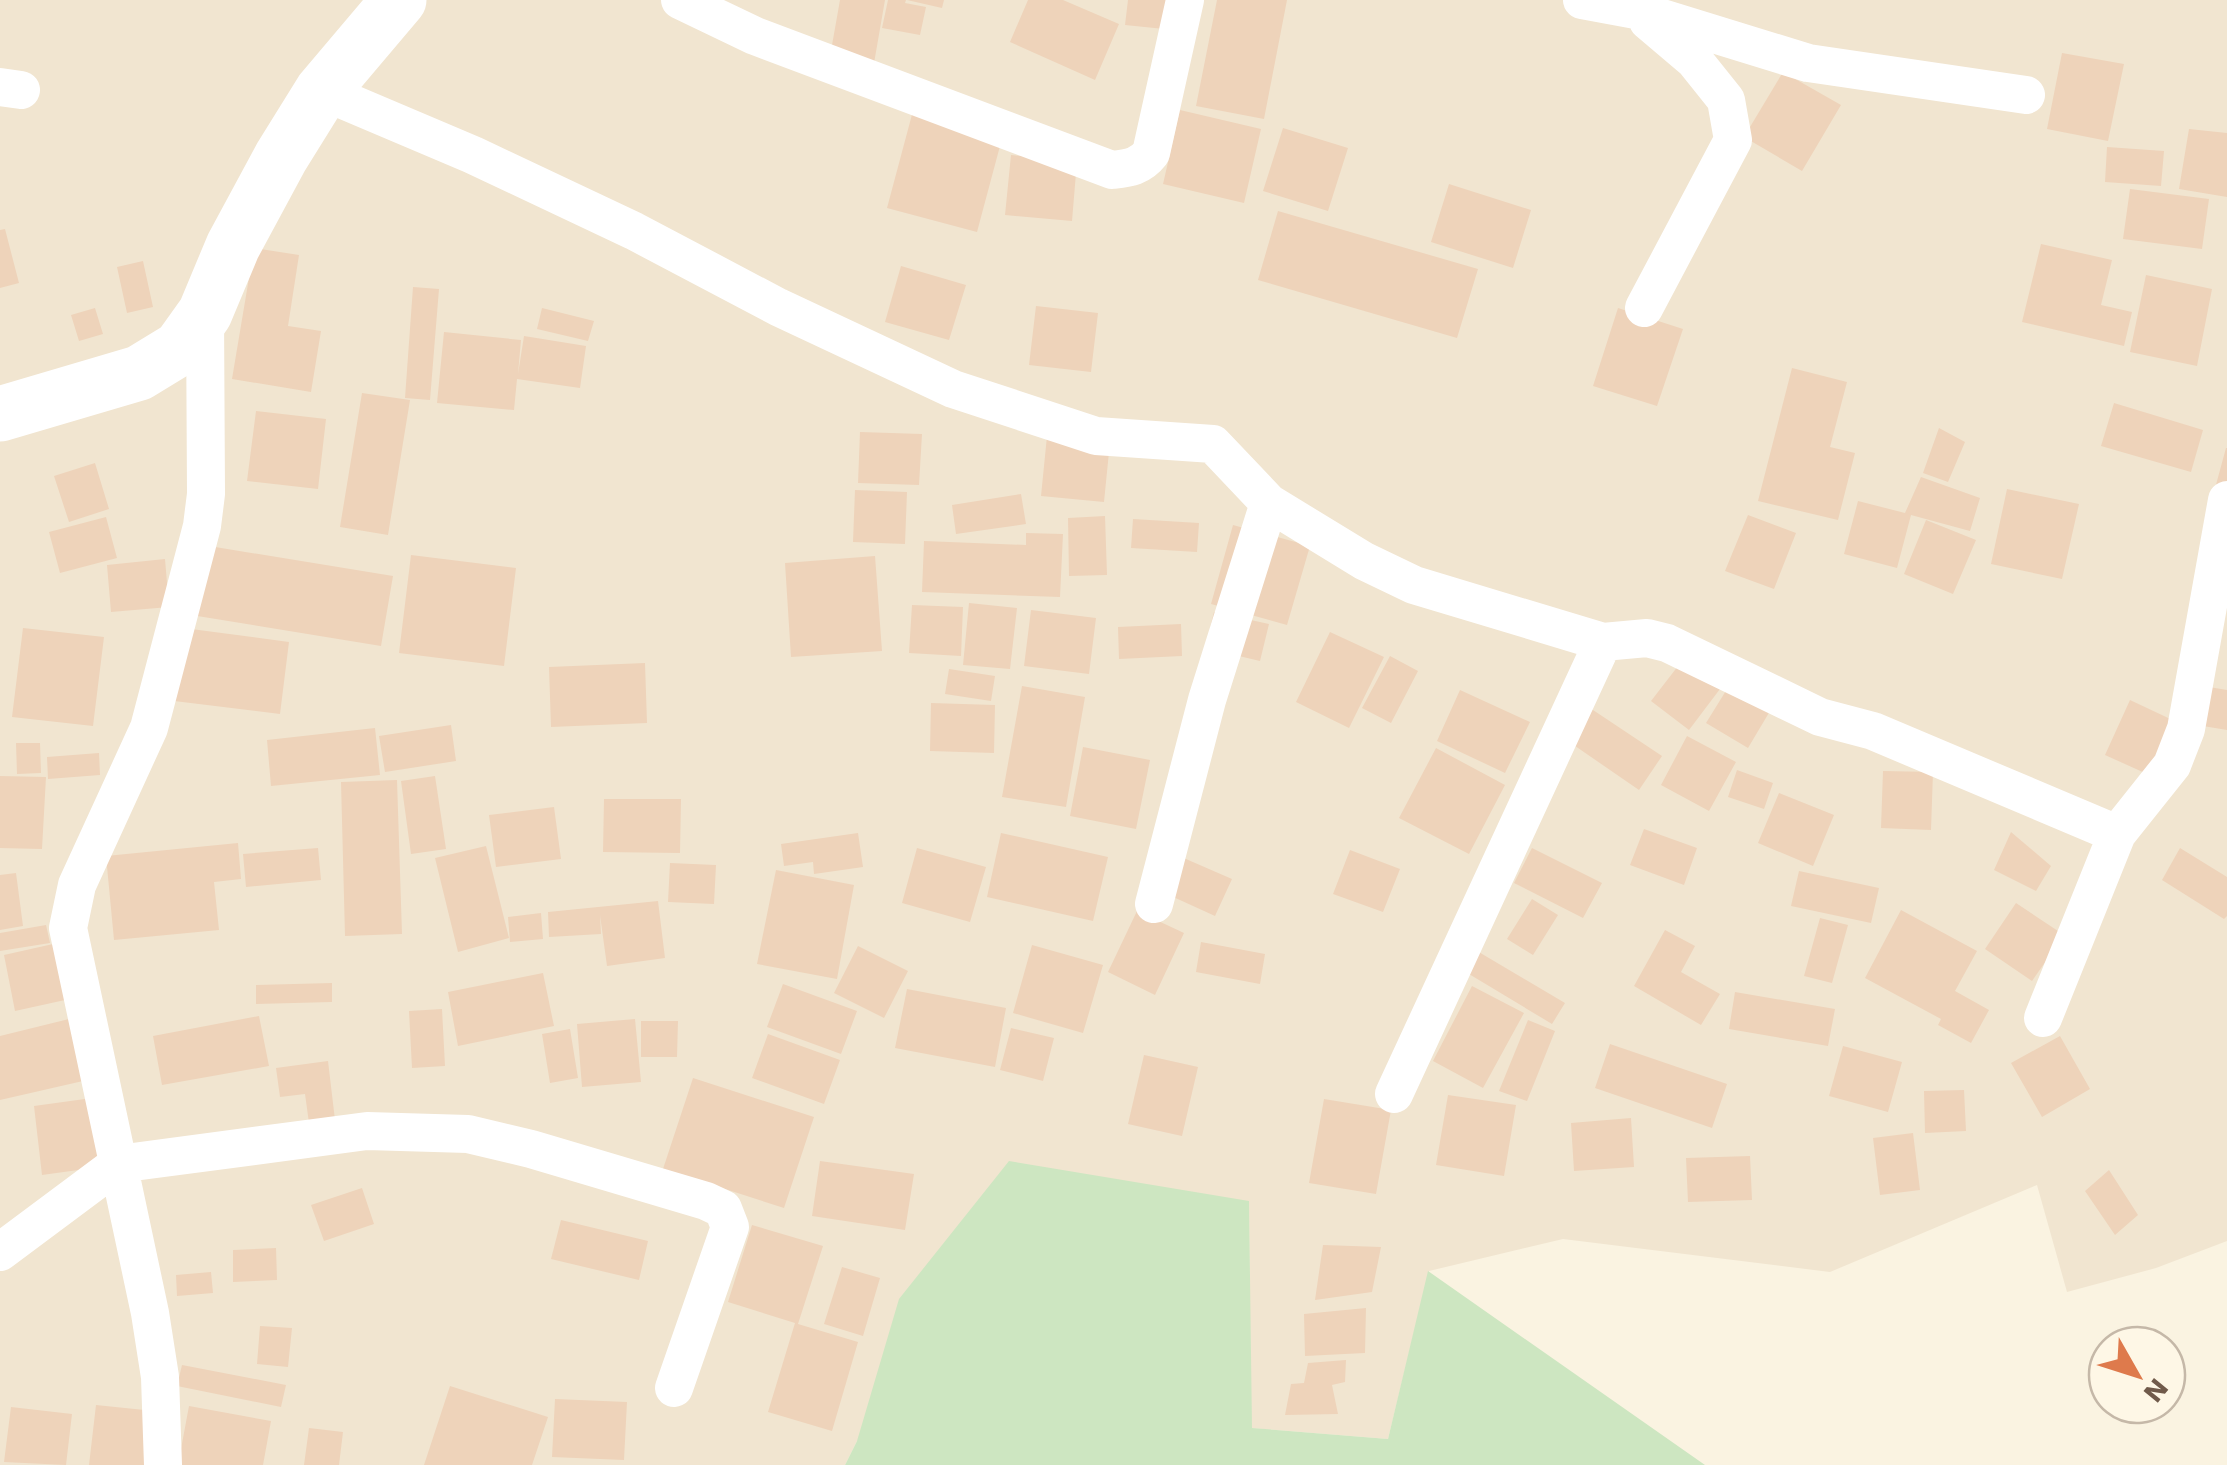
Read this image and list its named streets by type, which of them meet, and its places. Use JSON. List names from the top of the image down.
{
  "north": "bottom right"
}
